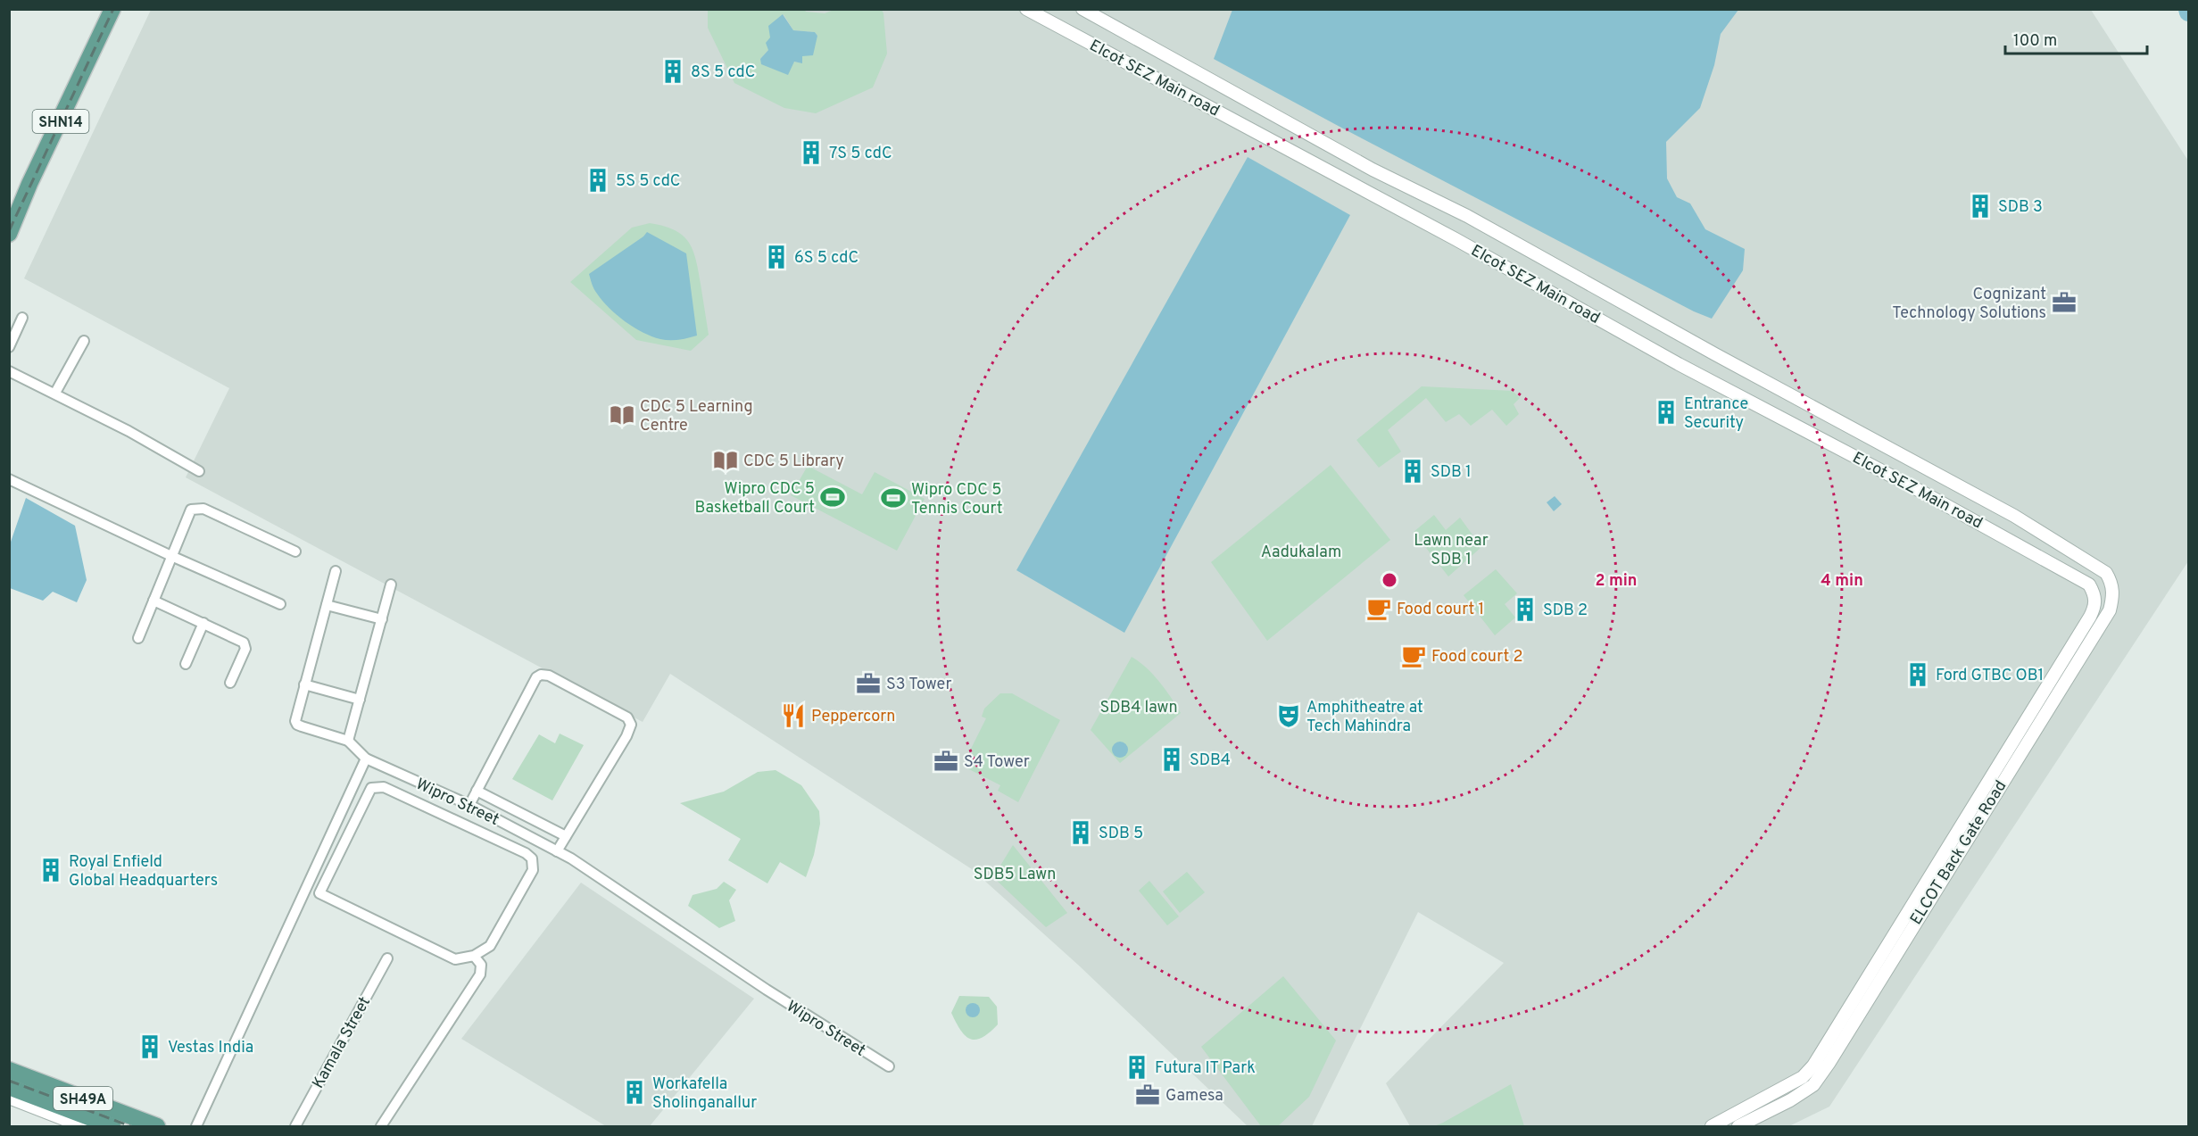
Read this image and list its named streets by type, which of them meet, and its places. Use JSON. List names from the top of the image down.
{
  "streets": {
    "main road": ["SHN14", "SH49A"],
    "street": [
      "Elcot SEZ Main road",
      "Wipro Street",
      "ELCOT Back Gate Road",
      "Kamala Street"
    ]
  },
  "crossings": [
    ["Elcot SEZ Main road", "ELCOT Back Gate Road"]
  ],
  "parks": [
    "Lawn near SDB 1",
    "Aadukalam",
    "SDB4 lawn",
    "SDB5 Lawn"
  ],
  "places": {
    "building": [
      "8S 5 cdC",
      "7S 5 cdC",
      "5S 5 cdC",
      "SDB 3",
      "6S 5 cdC",
      "Entrance Security",
      "SDB 1",
      "SDB 2",
      "Ford GTBC OB1",
      "SDB4",
      "SDB 5",
      "Royal Enfield Global Headquarters",
      "Vestas India",
      "Futura IT Park",
      "Workafella Sholinganallur"
    ],
    "office": [
      "Cognizant Technology Solutions",
      "S3 Tower",
      "S4 Tower",
      "Gamesa"
    ],
    "library": ["CDC 5 Learning Centre", "CDC 5 Library"],
    "sports": ["Wipro CDC 5 Basketball Court", "Wipro CDC 5 Tennis Court"],
    "cafe": ["Food court 1", "Food court 2"],
    "restaurant": ["Peppercorn"],
    "theatre": ["Amphitheatre at Tech Mahindra"]
  },
  "scale_bar": "100 m",
  "rings": ["2 min", "4 min"]
}
